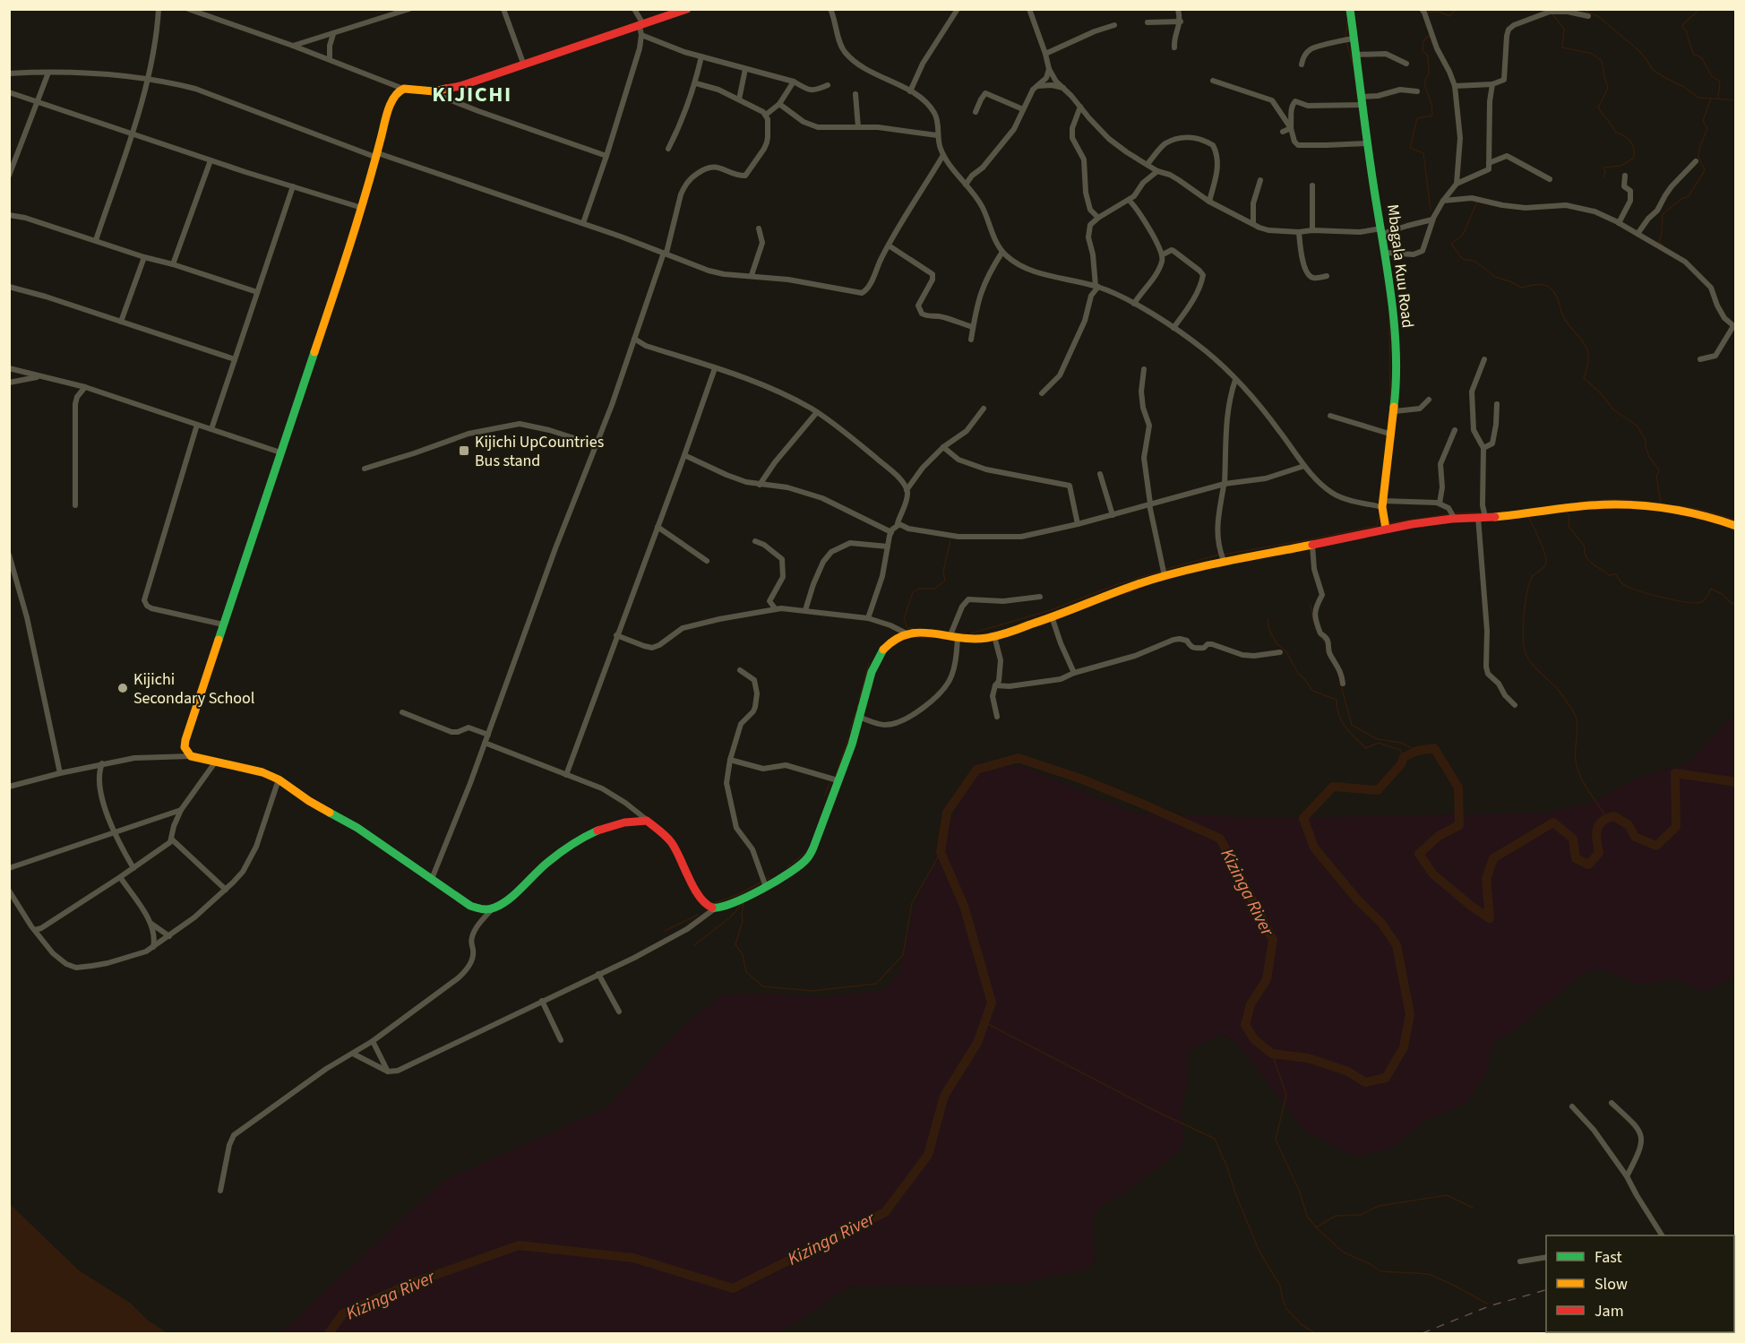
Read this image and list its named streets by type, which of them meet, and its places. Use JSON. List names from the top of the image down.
{
  "streets": {
    "street": ["Mbagala Kuu Road"]
  },
  "districts": ["KIJICHI"],
  "water": ["Kizinga River"],
  "places": {
    "transit": ["Kijichi UpCountries Bus stand"],
    "other": ["Kijichi Secondary School"]
  },
  "legend": ["Fast", "Slow", "Jam"]
}
